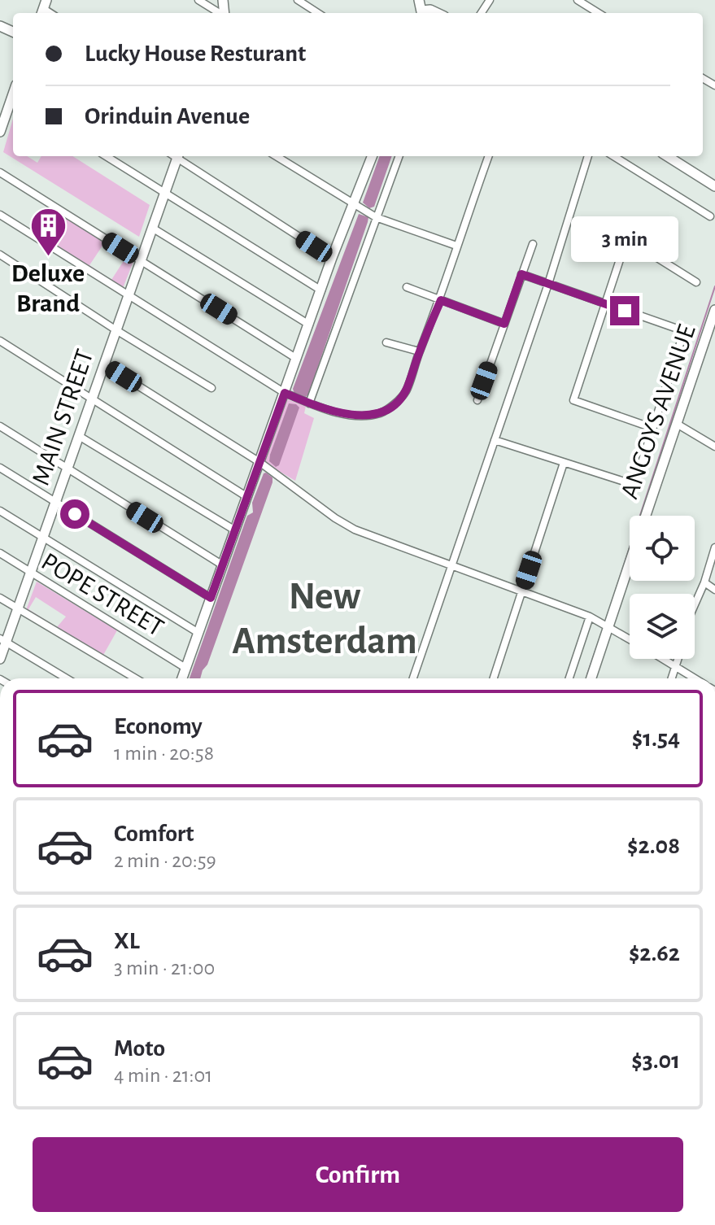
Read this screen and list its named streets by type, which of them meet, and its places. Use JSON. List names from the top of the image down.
{
  "streets": {
    "street": ["ANGOYS AVENUE", "MAIN STREET", "POPE STREET"]
  },
  "crossings": [
    ["MAIN STREET", "POPE STREET"]
  ],
  "districts": ["New Amsterdam"],
  "places": {
    "building": ["Deluxe Brand"]
  },
  "page": {
    "banner": ["Lucky House Resturant", "Orinduin Avenue"],
    "bubble": "3 min",
    "list": [
      {
        "name": "Economy",
        "note": "1 min · 20:58",
        "value": "$1.54"
      },
      {
        "name": "Comfort",
        "note": "2 min · 20:59",
        "value": "$2.08"
      },
      {
        "name": "XL",
        "note": "3 min · 21:00",
        "value": "$2.62"
      },
      {
        "name": "Moto",
        "note": "4 min · 21:01",
        "value": "$3.01"
      }
    ],
    "buttons": "Confirm"
  }
}
